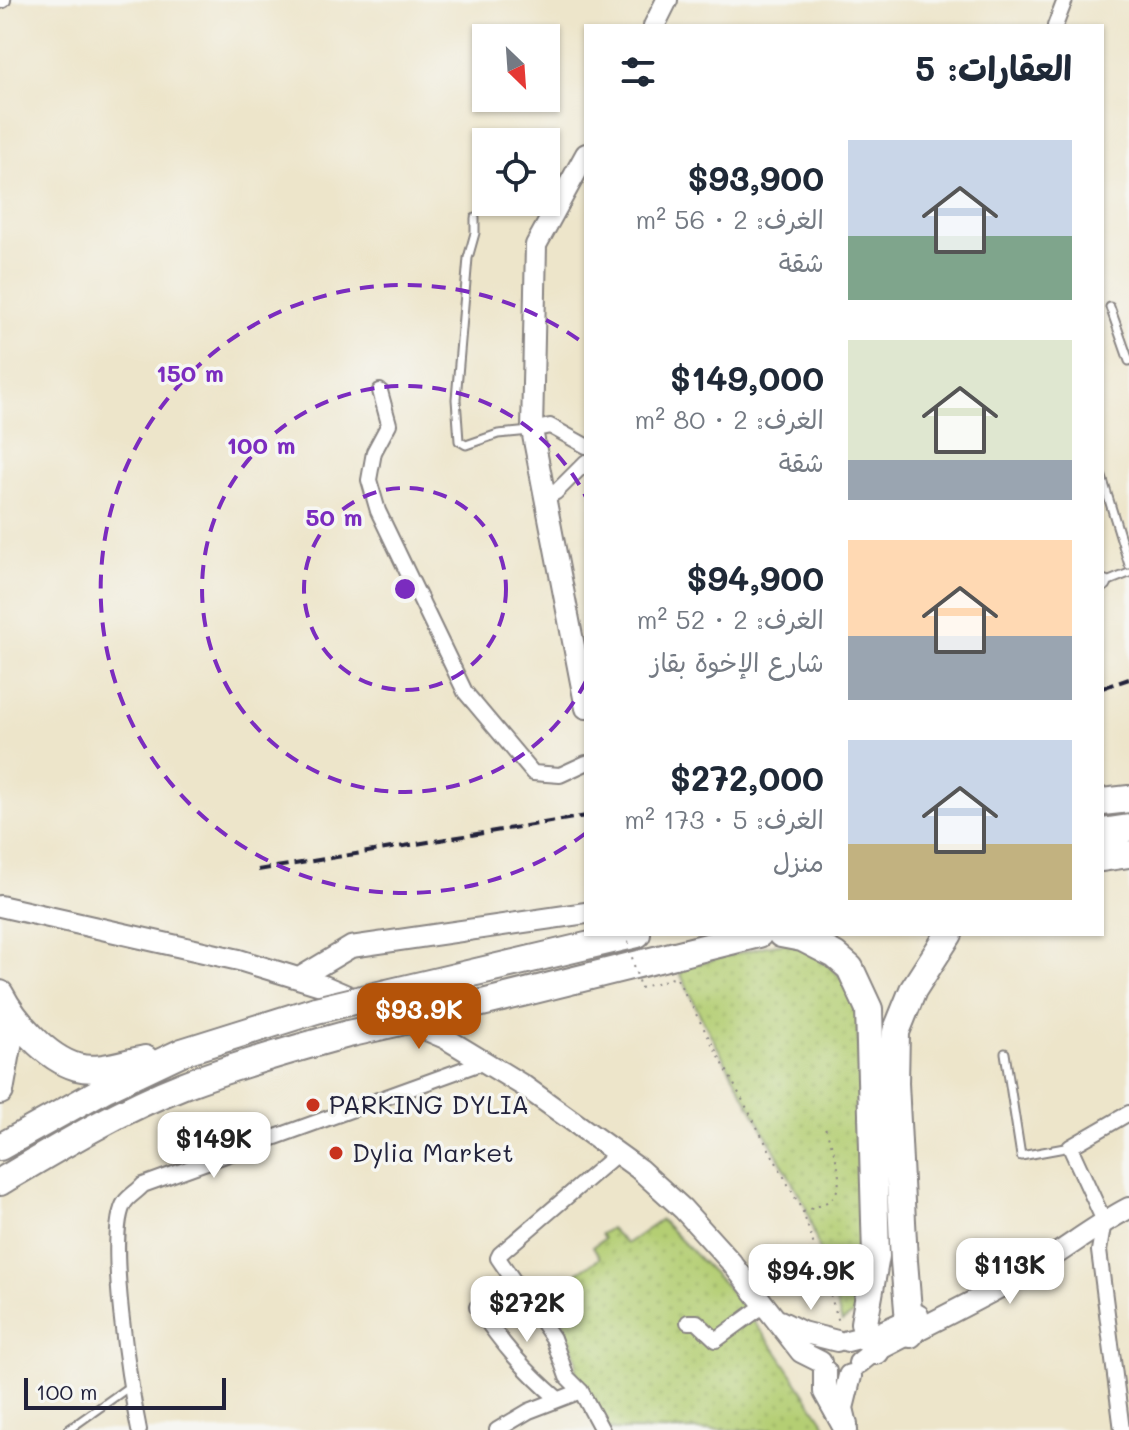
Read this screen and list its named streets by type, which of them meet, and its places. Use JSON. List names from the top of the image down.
{
  "places": ["PARKING DYLIA", "Dylia Market"],
  "scale_bar": "100 m",
  "north": "bottom right",
  "page": {
    "heading": "العقارات: 5",
    "list": [
      {
        "name": "$93,900",
        "note": "الغرف: 2 · 56 m² · شقة"
      },
      {
        "name": "$149,000",
        "note": "الغرف: 2 · 80 m² · شقة"
      },
      {
        "name": "$94,900",
        "note": "الغرف: 2 · 52 m² · شارع الإخوة بقاز"
      },
      {
        "name": "$272,000",
        "note": "الغرف: 5 · 173 m² · منزل"
      }
    ],
    "price": [
      "$93.9K",
      "$149K",
      "$113K",
      "$94.9K",
      "$272K"
    ],
    "scale": "100 m"
  },
  "rings": ["150 m", "100 m", "50 m"]
}
